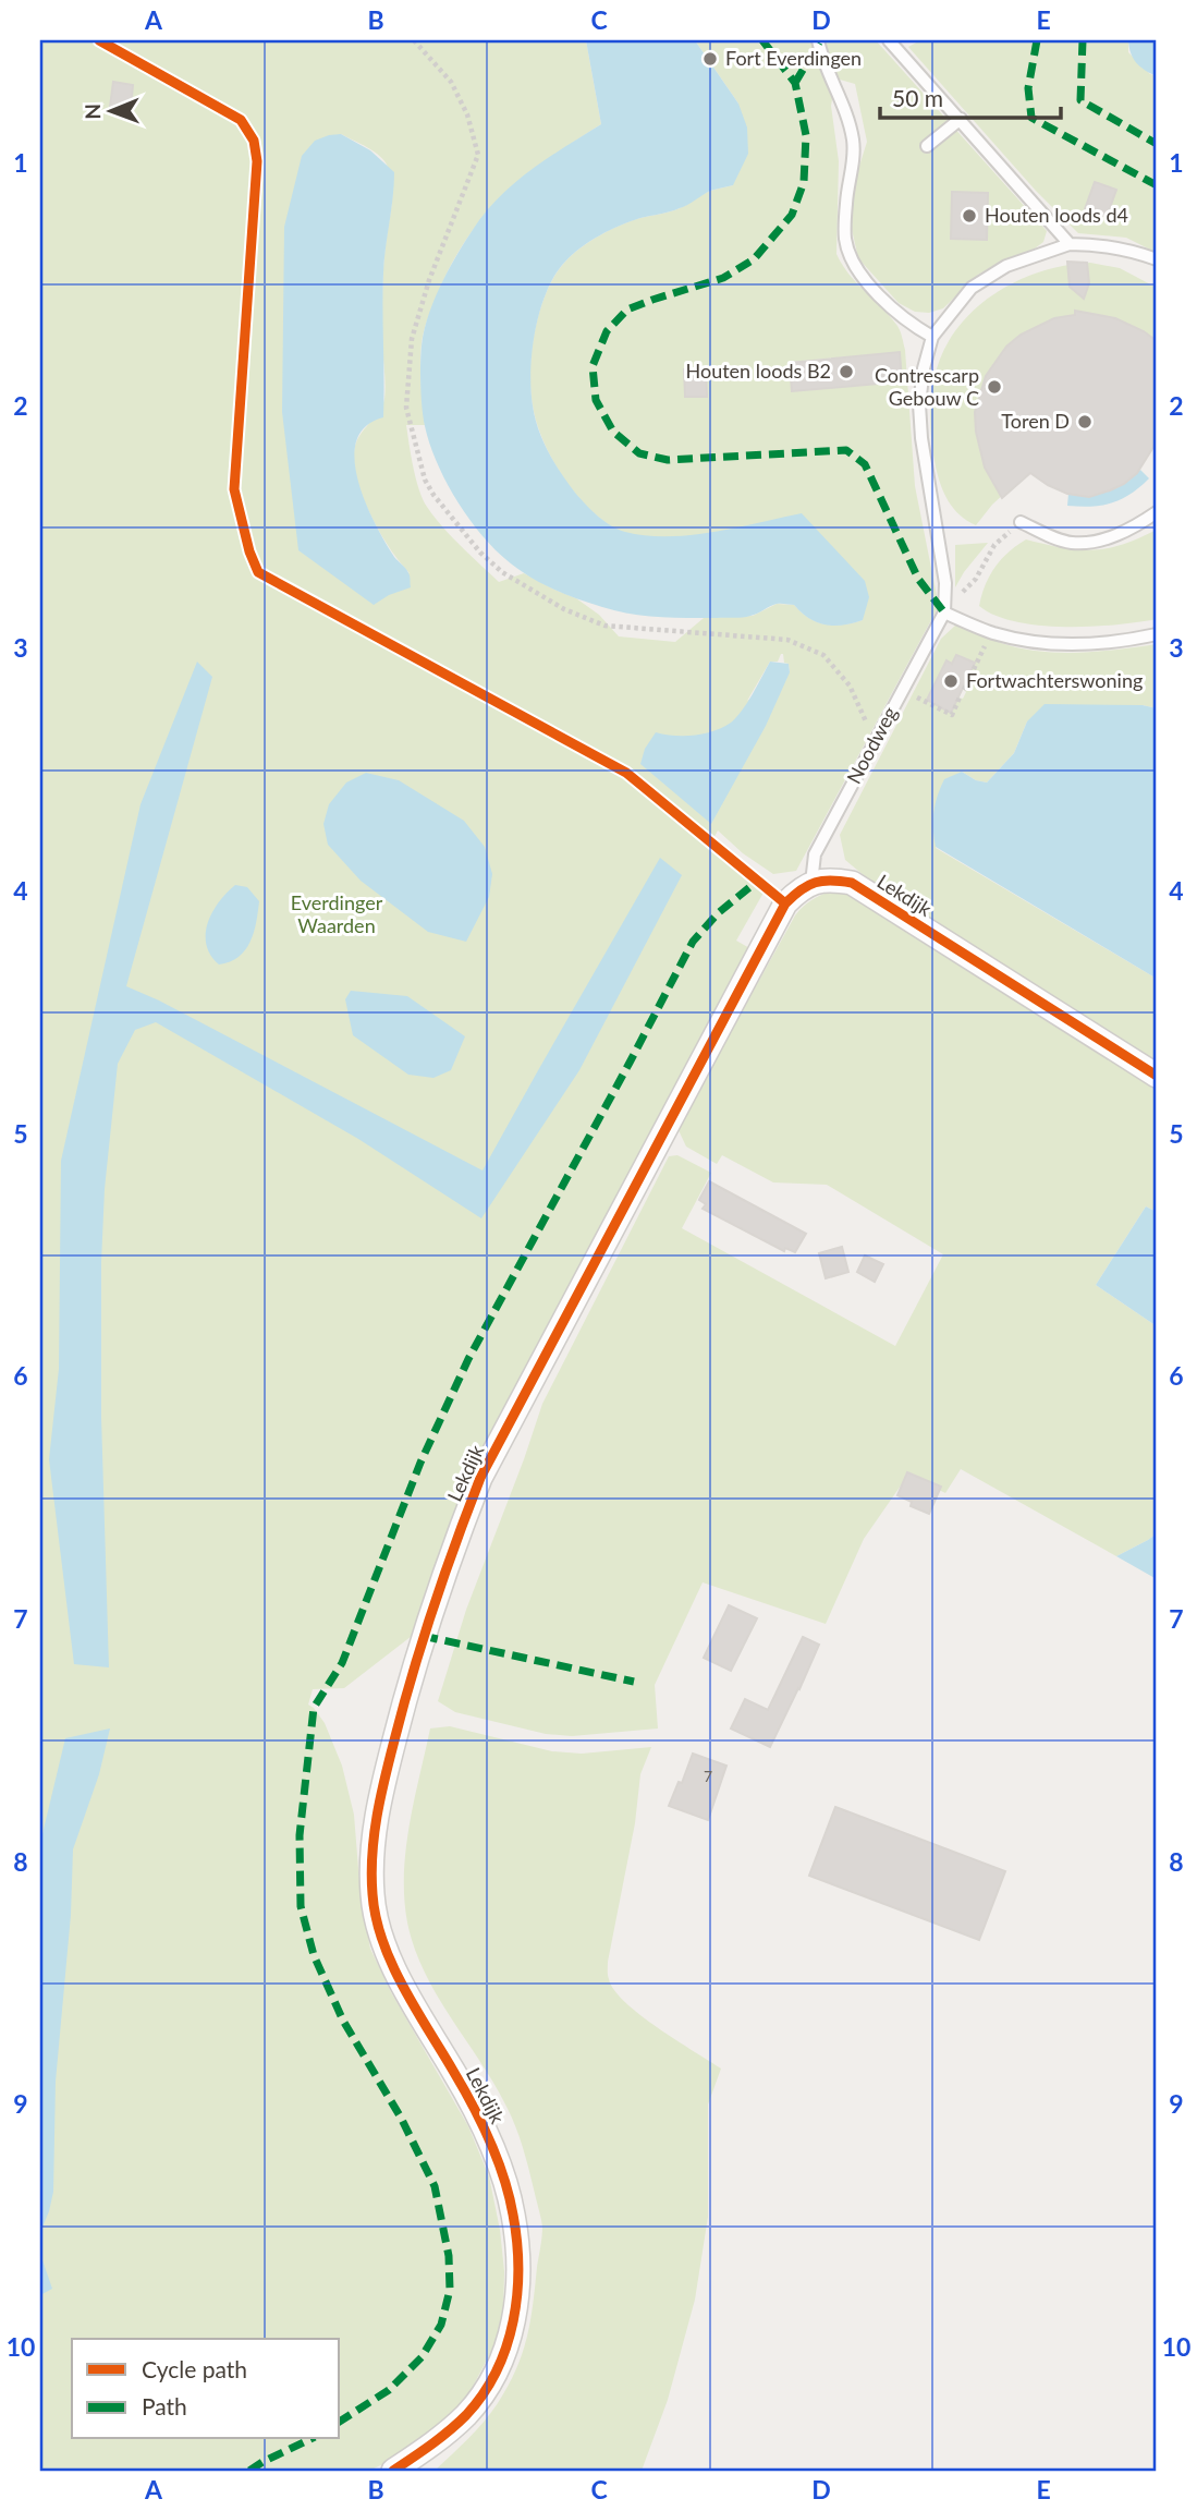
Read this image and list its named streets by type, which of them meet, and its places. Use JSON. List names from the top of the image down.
{
  "streets": {
    "street": ["Lekdijk"],
    "lane": ["Noodweg"]
  },
  "crossings": [
    ["Noodweg", "Lekdijk"]
  ],
  "parks": ["Everdinger Waarden"],
  "places": [
    "Fort Everdingen",
    "Houten loods d4",
    "Houten loods B2",
    "Contrescarp Gebouw C",
    "Toren D",
    "Fortwachterswoning"
  ],
  "house_numbers": ["7"],
  "legend": ["Cycle path", "Path"],
  "scale_bar": "50 m",
  "north": "left",
  "grid": {
    "columns": [
      "A",
      "B",
      "C",
      "D",
      "E"
    ],
    "rows": [
      "1",
      "2",
      "3",
      "4",
      "5",
      "6",
      "7",
      "8",
      "9",
      "10"
    ]
  }
}
